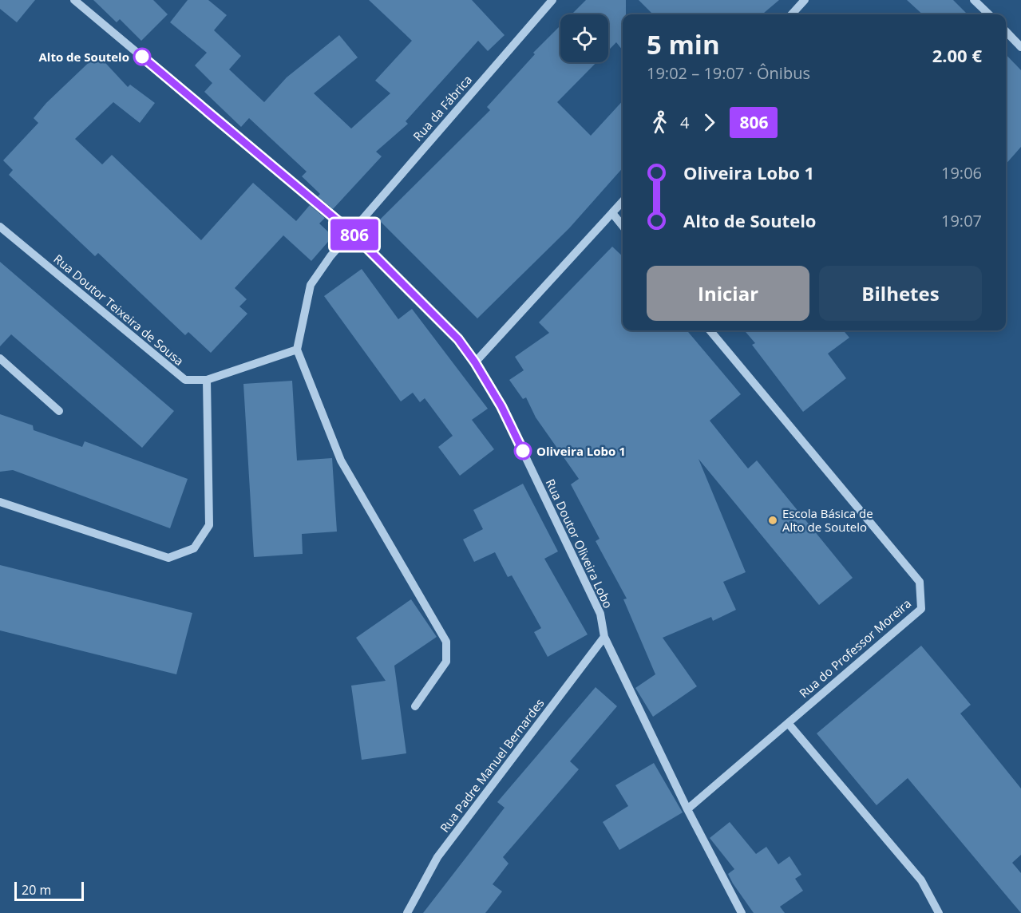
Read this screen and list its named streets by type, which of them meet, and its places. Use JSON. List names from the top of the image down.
{
  "streets": {
    "street": [
      "Rua da Fábrica",
      "Rua Doutor Teixeira de Sousa",
      "Rua Doutor Oliveira Lobo",
      "Rua do Professor Moreira",
      "Rua Padre Manuel Bernardes"
    ]
  },
  "crossings": [
    ["Rua da Fábrica", "Rua Doutor Oliveira Lobo"],
    ["Rua Doutor Oliveira Lobo", "Rua do Professor Moreira"],
    ["Rua Doutor Oliveira Lobo", "Rua Padre Manuel Bernardes"]
  ],
  "places": ["Alto de Soutelo", "Oliveira Lobo 1", "Escola Básica de Alto de Soutelo"],
  "lines": ["bus line 806"],
  "scale_bar": "20 m",
  "page": {
    "on_map": "806",
    "heading": ["5 min", "19:02 – 19:07 · Ônibus", "2.00 €"],
    "legs": ["4", "806"],
    "list": [
      {
        "name": "Oliveira Lobo 1",
        "value": "19:06"
      },
      {
        "name": "Alto de Soutelo",
        "value": "19:07"
      }
    ],
    "buttons": ["Iniciar", "Bilhetes"],
    "scale": "20 m"
  }
}
